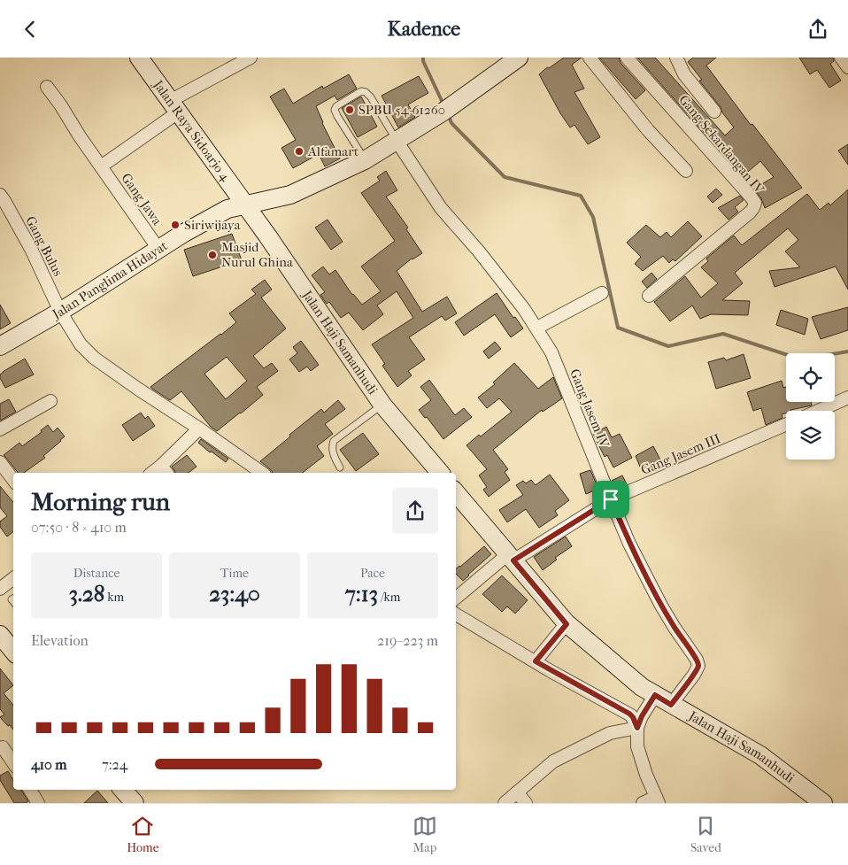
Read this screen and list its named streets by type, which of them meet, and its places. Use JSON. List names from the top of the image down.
{
  "streets": {
    "street": [
      "Jalan Raya Sidoarjo 4",
      "Gang Sekardangan IV",
      "Gang Jawa",
      "Gang Bulus",
      "Jalan Panglima Hidayat",
      "Jalan Haji Samanhudi",
      "Gang Jasem IV",
      "Gang Jasem III"
    ]
  },
  "crossings": [
    ["Jalan Raya Sidoarjo 4", "Jalan Panglima Hidayat"],
    ["Jalan Raya Sidoarjo 4", "Jalan Haji Samanhudi"],
    ["Gang Jawa", "Jalan Panglima Hidayat"],
    ["Gang Bulus", "Jalan Panglima Hidayat"],
    ["Jalan Panglima Hidayat", "Jalan Haji Samanhudi"],
    ["Jalan Panglima Hidayat", "Gang Jasem IV"],
    ["Jalan Haji Samanhudi", "Gang Jasem IV"],
    ["Jalan Haji Samanhudi", "Gang Jasem III"],
    ["Gang Jasem IV", "Gang Jasem III"]
  ],
  "places": [
    "SPBU 54-61260",
    "Alfamart",
    "Siriwijaya",
    "Masjid Nurul Ghina"
  ],
  "page": {
    "header": "Kadence",
    "heading": ["Morning run", "07:50 · 8 × 410 m"],
    "stats": [
      ["Distance", "3.28 km"],
      ["Time", "23:40"],
      ["Pace", "7:13 /km"]
    ],
    "chart": ["Elevation", "219–223 m"],
    "list": [
      {
        "name": "410 m",
        "note": "7:24"
      }
    ],
    "tabs": ["Home", "Map", "Saved"]
  }
}
